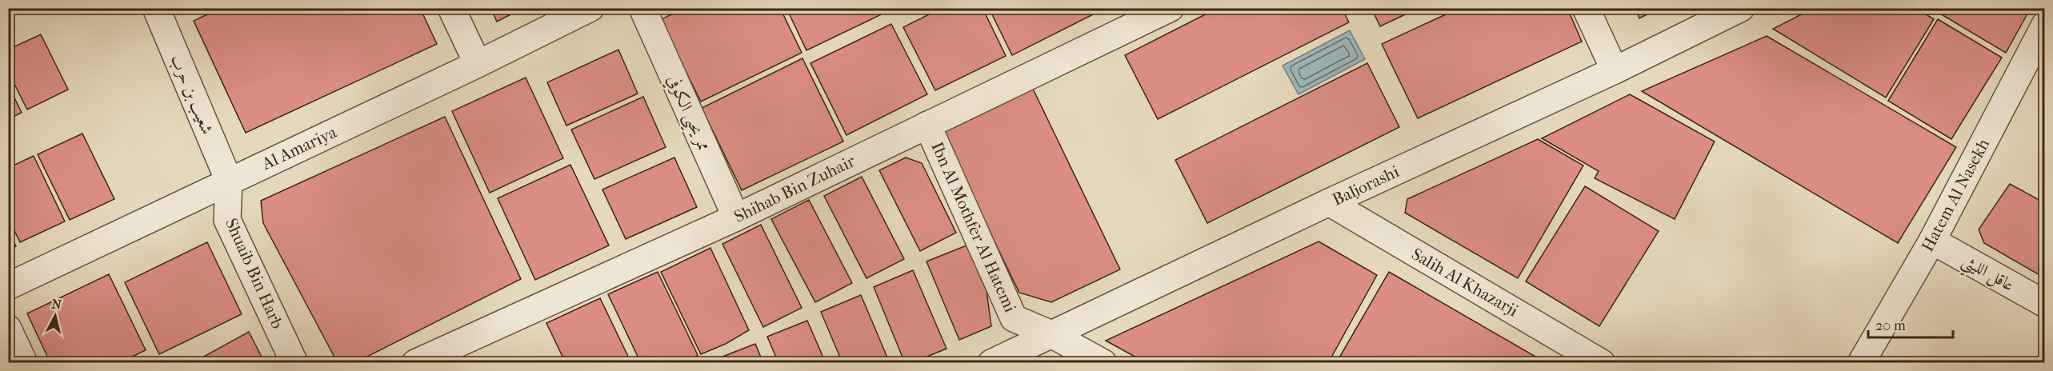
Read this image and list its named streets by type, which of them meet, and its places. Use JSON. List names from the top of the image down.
{
  "streets": {
    "street": [
      "شعيب بن حرب",
      "ممر يحيى الكوفي",
      "Al Amariya",
      "Baljorashi",
      "Shihab Bin Zuhair",
      "Hatem Al Nasekh",
      "Ibn Al Mothfer Al Hatemi",
      "عاقل الليثي",
      "Shuaib Bin Harb",
      "Salih Al Khazarji"
    ]
  },
  "crossings": [
    ["شعيب بن حرب", "Al Amariya"],
    ["شعيب بن حرب", "Shuaib Bin Harb"],
    ["ممر يحيى الكوفي", "Shihab Bin Zuhair"],
    ["Al Amariya", "Shuaib Bin Harb"],
    ["Baljorashi", "Ibn Al Mothfer Al Hatemi"],
    ["Baljorashi", "Salih Al Khazarji"],
    ["Shihab Bin Zuhair", "Ibn Al Mothfer Al Hatemi"],
    ["Hatem Al Nasekh", "عاقل الليثي"]
  ],
  "scale_bar": "20 m",
  "north": "top"
}
